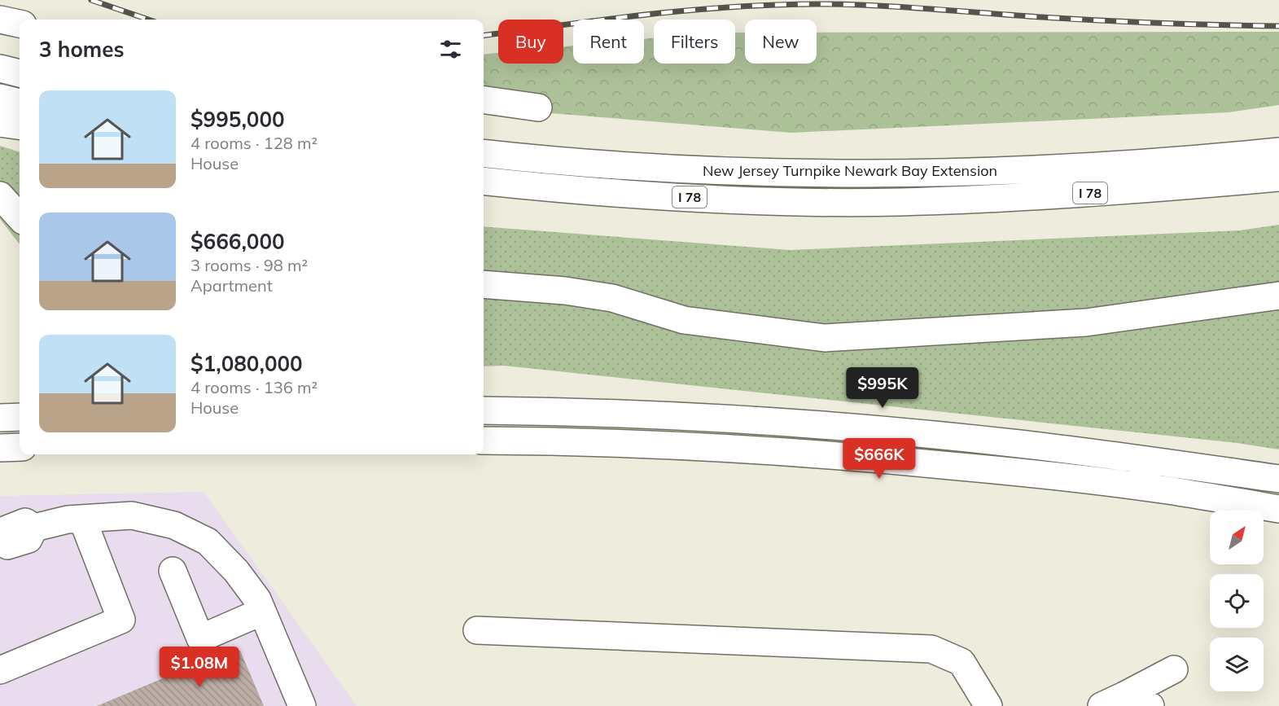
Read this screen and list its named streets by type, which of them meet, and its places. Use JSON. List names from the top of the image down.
{
  "streets": {
    "main road": ["New Jersey Turnpike Newark Bay Extension", "I 78"]
  },
  "north": "top right",
  "page": {
    "chip": [
      "Buy",
      "Rent",
      "Filters",
      "New"
    ],
    "heading": "3 homes",
    "list": [
      {
        "name": "$995,000",
        "note": "4 rooms · 128 m² · House"
      },
      {
        "name": "$666,000",
        "note": "3 rooms · 98 m² · Apartment"
      },
      {
        "name": "$1,080,000",
        "note": "4 rooms · 136 m² · House"
      }
    ],
    "price": ["$995K", "$666K", "$1.08M"]
  }
}
